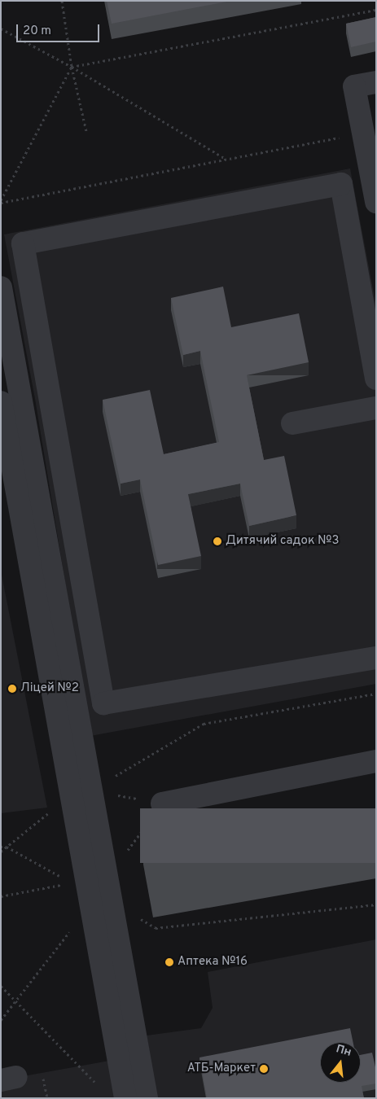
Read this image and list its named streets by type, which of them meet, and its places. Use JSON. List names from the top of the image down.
{
  "places": [
    "Дитячий садок №3",
    "Ліцей №2",
    "Аптека №16",
    "АТБ-Маркет"
  ],
  "scale_bar": "20 m",
  "north": "top"
}
